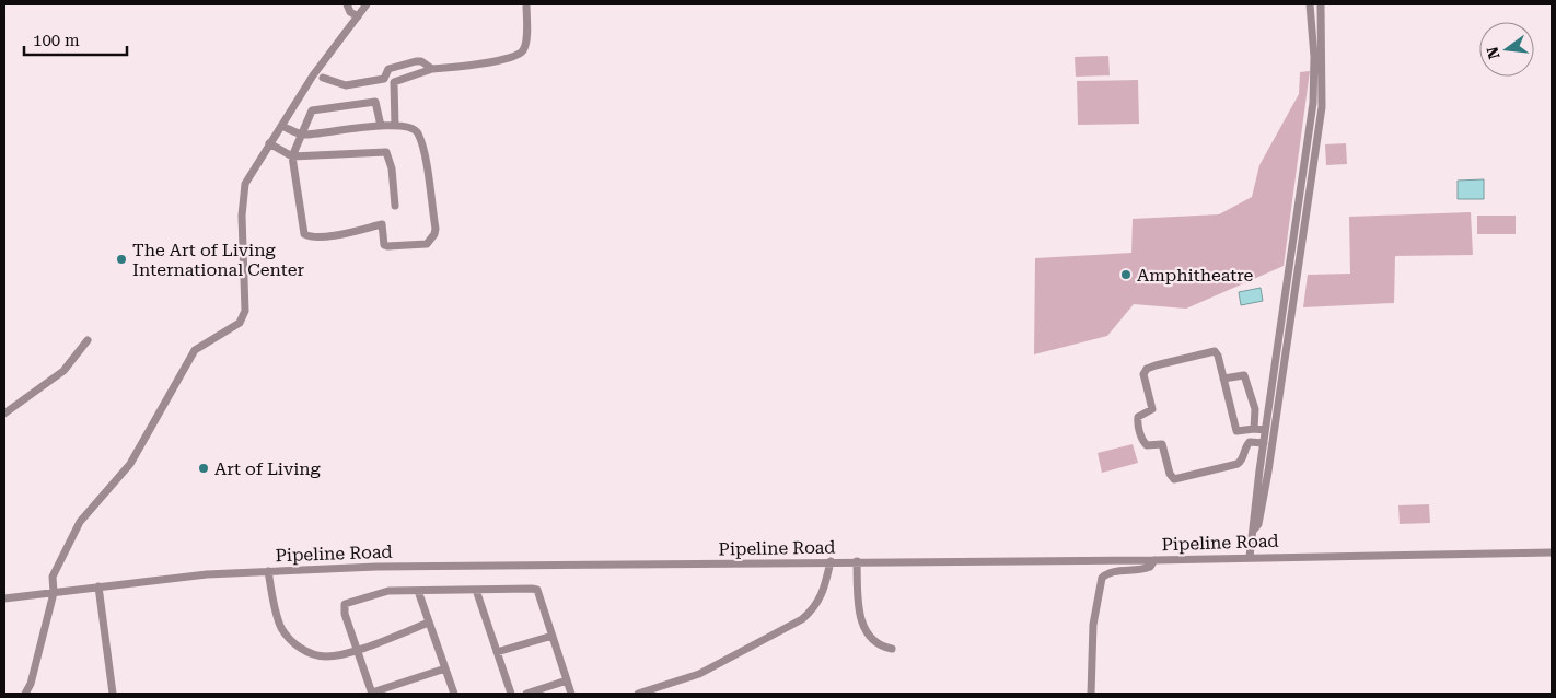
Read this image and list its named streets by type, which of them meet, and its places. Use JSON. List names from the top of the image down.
{
  "streets": {
    "street": ["Pipeline Road"]
  },
  "places": ["The Art of Living International Center", "Amphitheatre", "Art of Living"],
  "scale_bar": "100 m",
  "north": "left"
}
